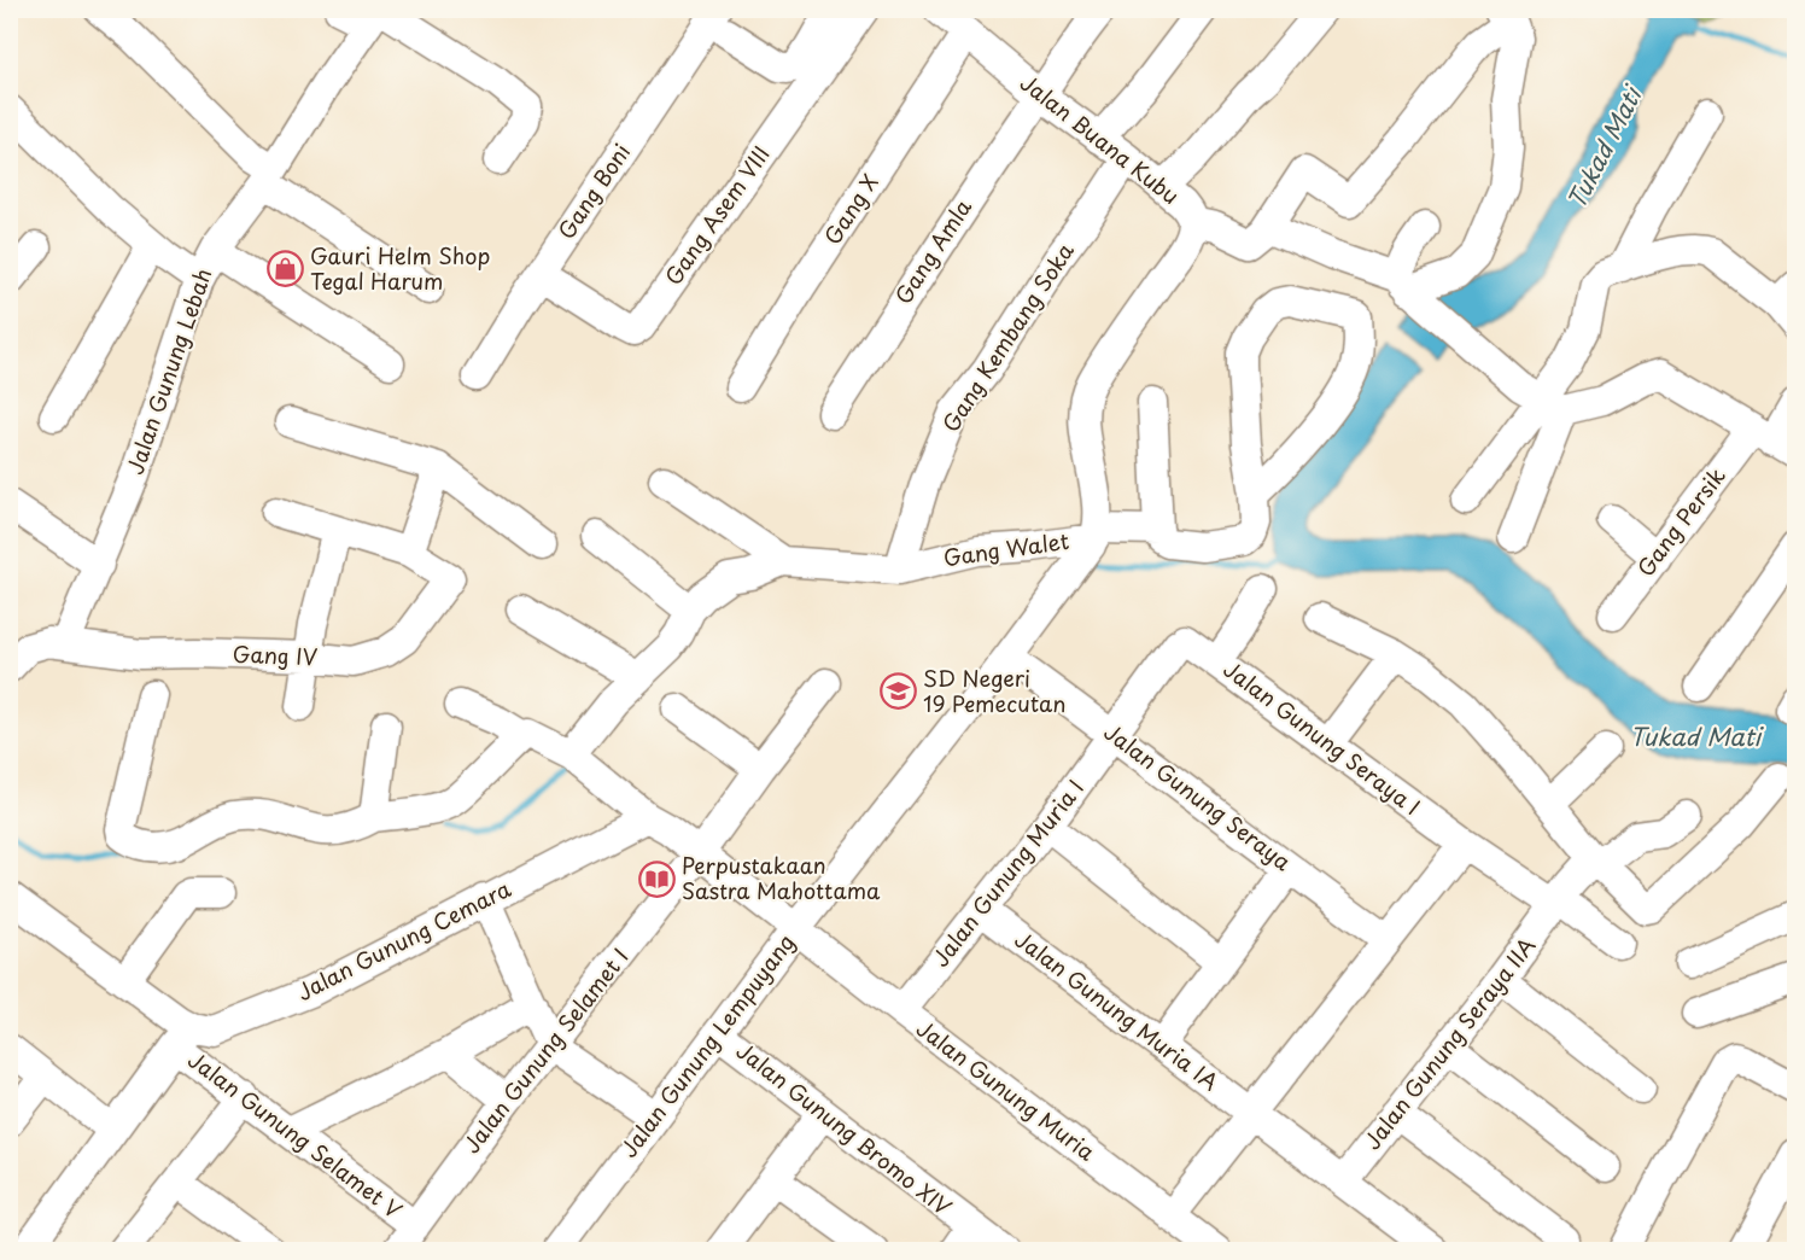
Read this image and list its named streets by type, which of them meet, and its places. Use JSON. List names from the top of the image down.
{
  "streets": {
    "street": [
      "Jalan Buana Kubu",
      "Gang Boni",
      "Gang X",
      "Gang Asem VIII",
      "Gang Amla",
      "Gang Kembang Soka",
      "Jalan Gunung Lebah",
      "Gang Persik",
      "Gang Walet",
      "Gang IV",
      "Jalan Gunung Seraya I",
      "Jalan Gunung Seraya",
      "Jalan Gunung Muria I",
      "Jalan Gunung Cemara",
      "Jalan Gunung Muria IA",
      "Jalan Gunung Seraya IIA",
      "Jalan Gunung Lempuyang",
      "Jalan Gunung Selamet I",
      "Jalan Gunung Muria",
      "Jalan Gunung Bromo XIV",
      "Jalan Gunung Selamet V"
    ]
  },
  "crossings": [
    ["Jalan Buana Kubu", "Gang X"],
    ["Jalan Buana Kubu", "Gang Amla"],
    ["Jalan Buana Kubu", "Gang Kembang Soka"],
    ["Jalan Buana Kubu", "Gang Walet"],
    ["Jalan Buana Kubu", "Jalan Gunung Lempuyang"],
    ["Gang Boni", "Gang Asem VIII"],
    ["Gang Kembang Soka", "Gang Walet"],
    ["Jalan Gunung Lebah", "Gang IV"],
    ["Gang Walet", "Jalan Gunung Lempuyang"],
    ["Jalan Gunung Seraya I", "Jalan Gunung Seraya"],
    ["Jalan Gunung Seraya I", "Jalan Gunung Muria I"],
    ["Jalan Gunung Seraya I", "Jalan Gunung Seraya IIA"],
    ["Jalan Gunung Seraya", "Jalan Gunung Muria I"],
    ["Jalan Gunung Seraya", "Jalan Gunung Lempuyang"],
    ["Jalan Gunung Muria I", "Jalan Gunung Muria IA"],
    ["Jalan Gunung Muria I", "Jalan Gunung Muria"],
    ["Jalan Gunung Cemara", "Jalan Gunung Selamet V"],
    ["Jalan Gunung Muria IA", "Jalan Gunung Seraya IIA"],
    ["Jalan Gunung Lempuyang", "Jalan Gunung Muria"],
    ["Jalan Gunung Lempuyang", "Jalan Gunung Bromo XIV"],
    ["Jalan Gunung Selamet I", "Jalan Gunung Selamet V"]
  ],
  "water": ["Tukad Mati"],
  "places": {
    "shop": ["Gauri Helm Shop Tegal Harum"],
    "school or university": ["SD Negeri 19 Pemecutan"],
    "library": ["Perpustakaan Sastra Mahottama"]
  }
}
